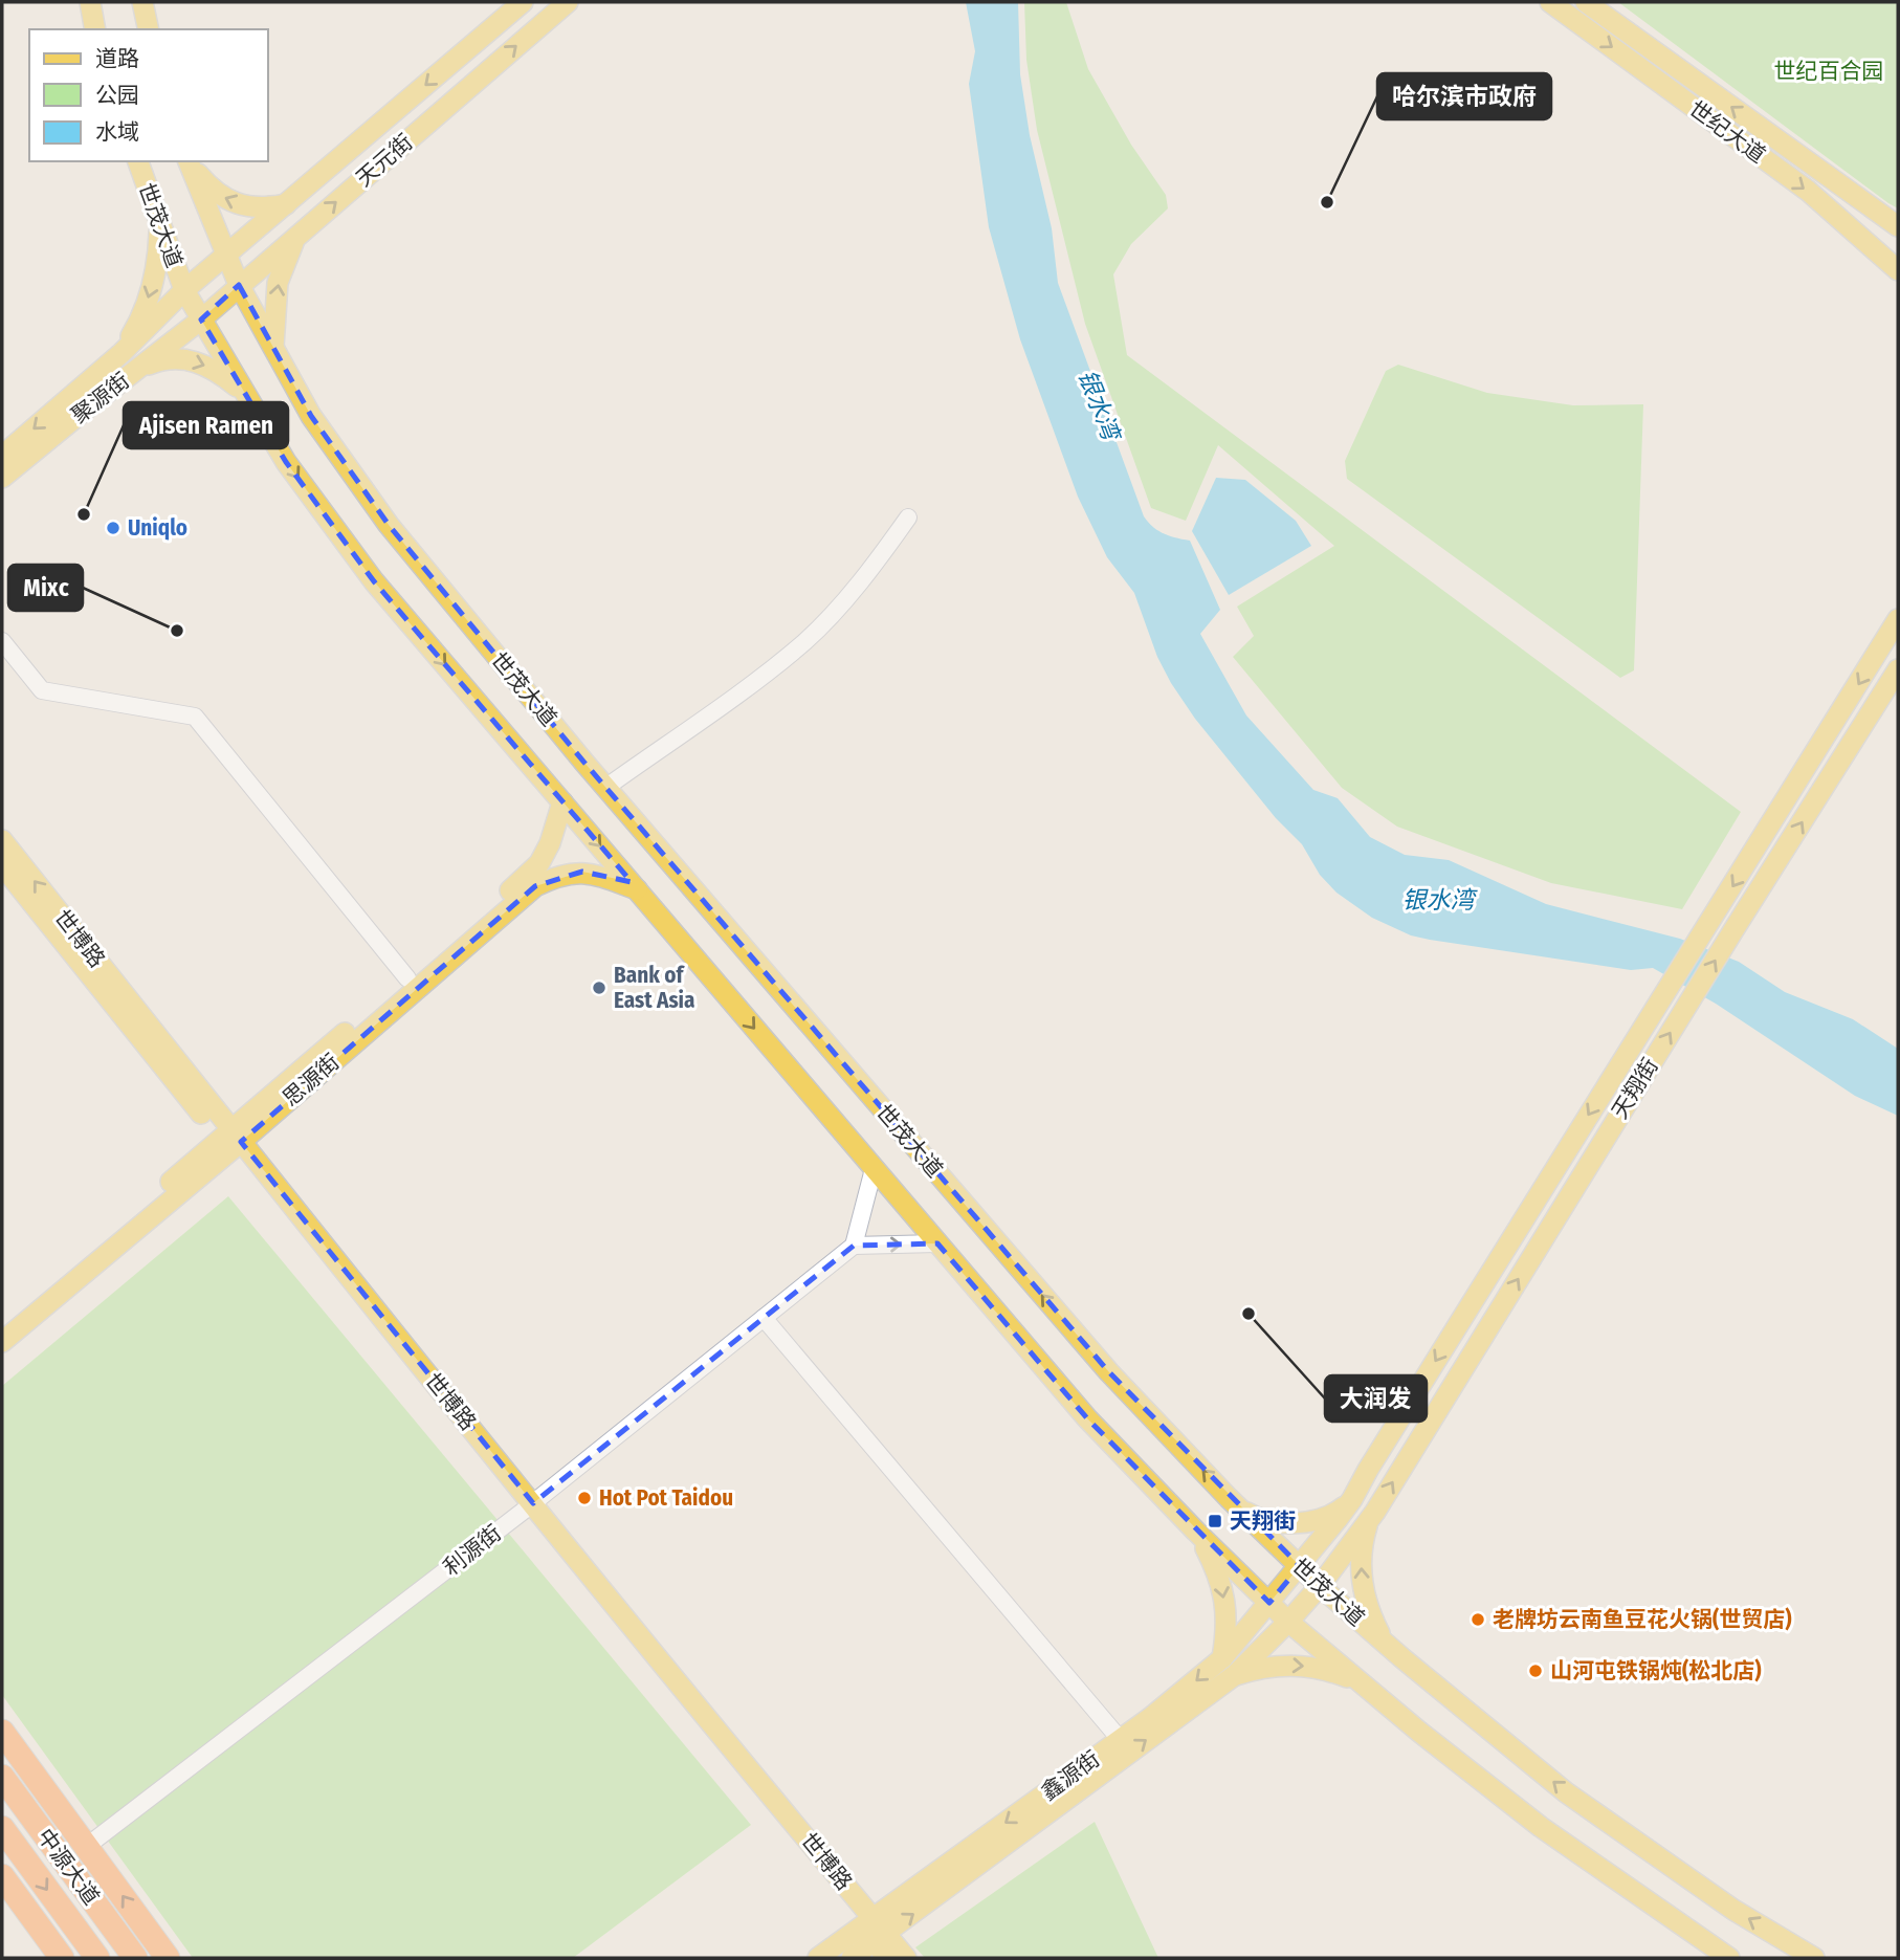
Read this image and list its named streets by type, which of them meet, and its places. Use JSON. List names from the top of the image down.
{
  "streets": {
    "highway": ["中源大道"],
    "main road": [
      "世纪大道",
      "天元街",
      "世茂大道",
      "聚源街",
      "世博路",
      "思源街",
      "天翔街",
      "鑫源街"
    ],
    "street": ["利源街"]
  },
  "crossings": [
    ["天元街", "世茂大道"],
    ["天元街", "聚源街"],
    ["世茂大道", "聚源街"],
    ["世茂大道", "思源街"],
    ["世茂大道", "天翔街"],
    ["世茂大道", "鑫源街"],
    ["世博路", "思源街"],
    ["世博路", "利源街"],
    ["世博路", "鑫源街"],
    ["天翔街", "鑫源街"]
  ],
  "water": ["银水湾"],
  "parks": ["世纪百合园"],
  "places": {
    "other": [
      "哈尔滨市政府",
      "Ajisen Ramen",
      "Uniqlo",
      "Mixс",
      "Bank of East Asia",
      "大润发",
      "Hot Pot Taidou",
      "老牌坊云南鱼豆花火锅(世贸店)",
      "山河屯铁锅炖(松北店)"
    ],
    "transit": ["天翔街"]
  },
  "legend": ["道路", "公园", "水域"]
}
